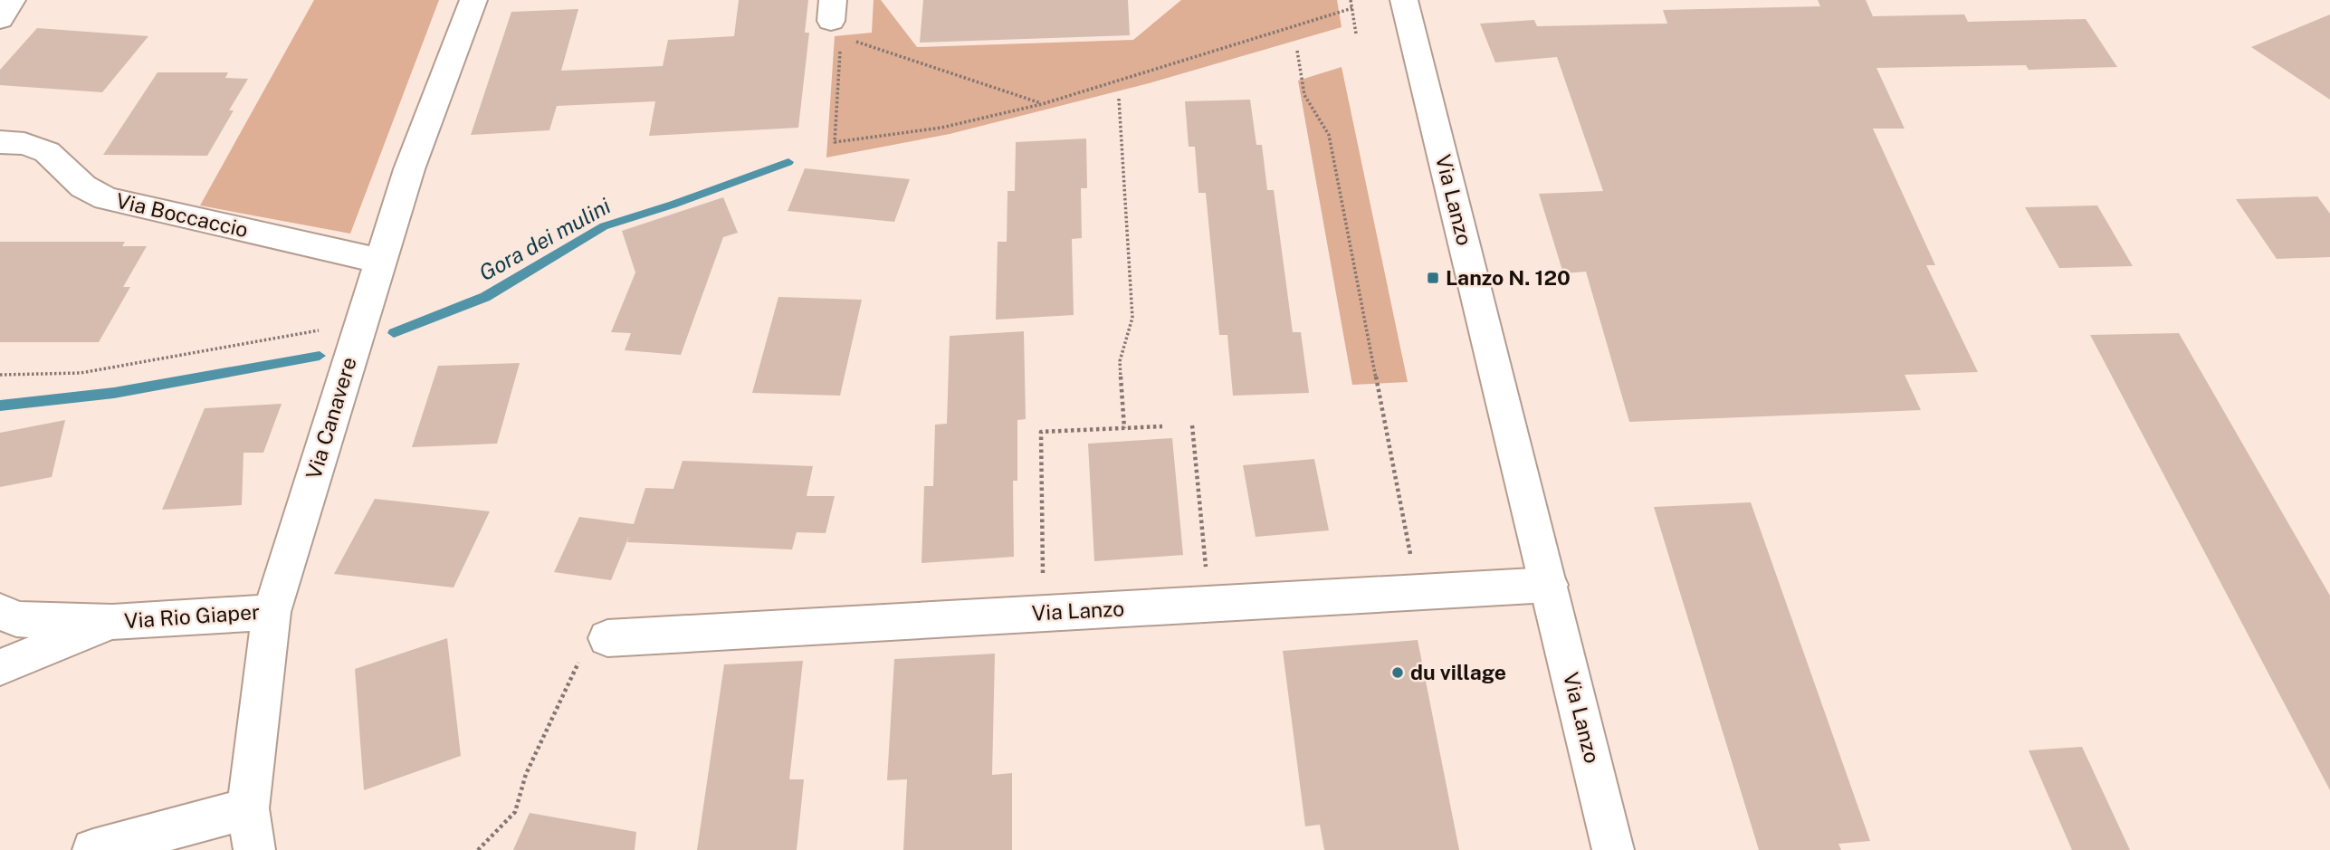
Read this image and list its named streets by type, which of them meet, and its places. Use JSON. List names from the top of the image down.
{
  "streets": {
    "street": [
      "Via Lanzo",
      "Via Boccaccio",
      "Via Canavere",
      "Via Rio Giaper"
    ]
  },
  "crossings": [
    ["Via Boccaccio", "Via Canavere"],
    ["Via Canavere", "Via Rio Giaper"]
  ],
  "water": ["Gora dei mulini"],
  "places": {
    "transit": ["Lanzo N. 120"],
    "other": ["du village"]
  }
}
